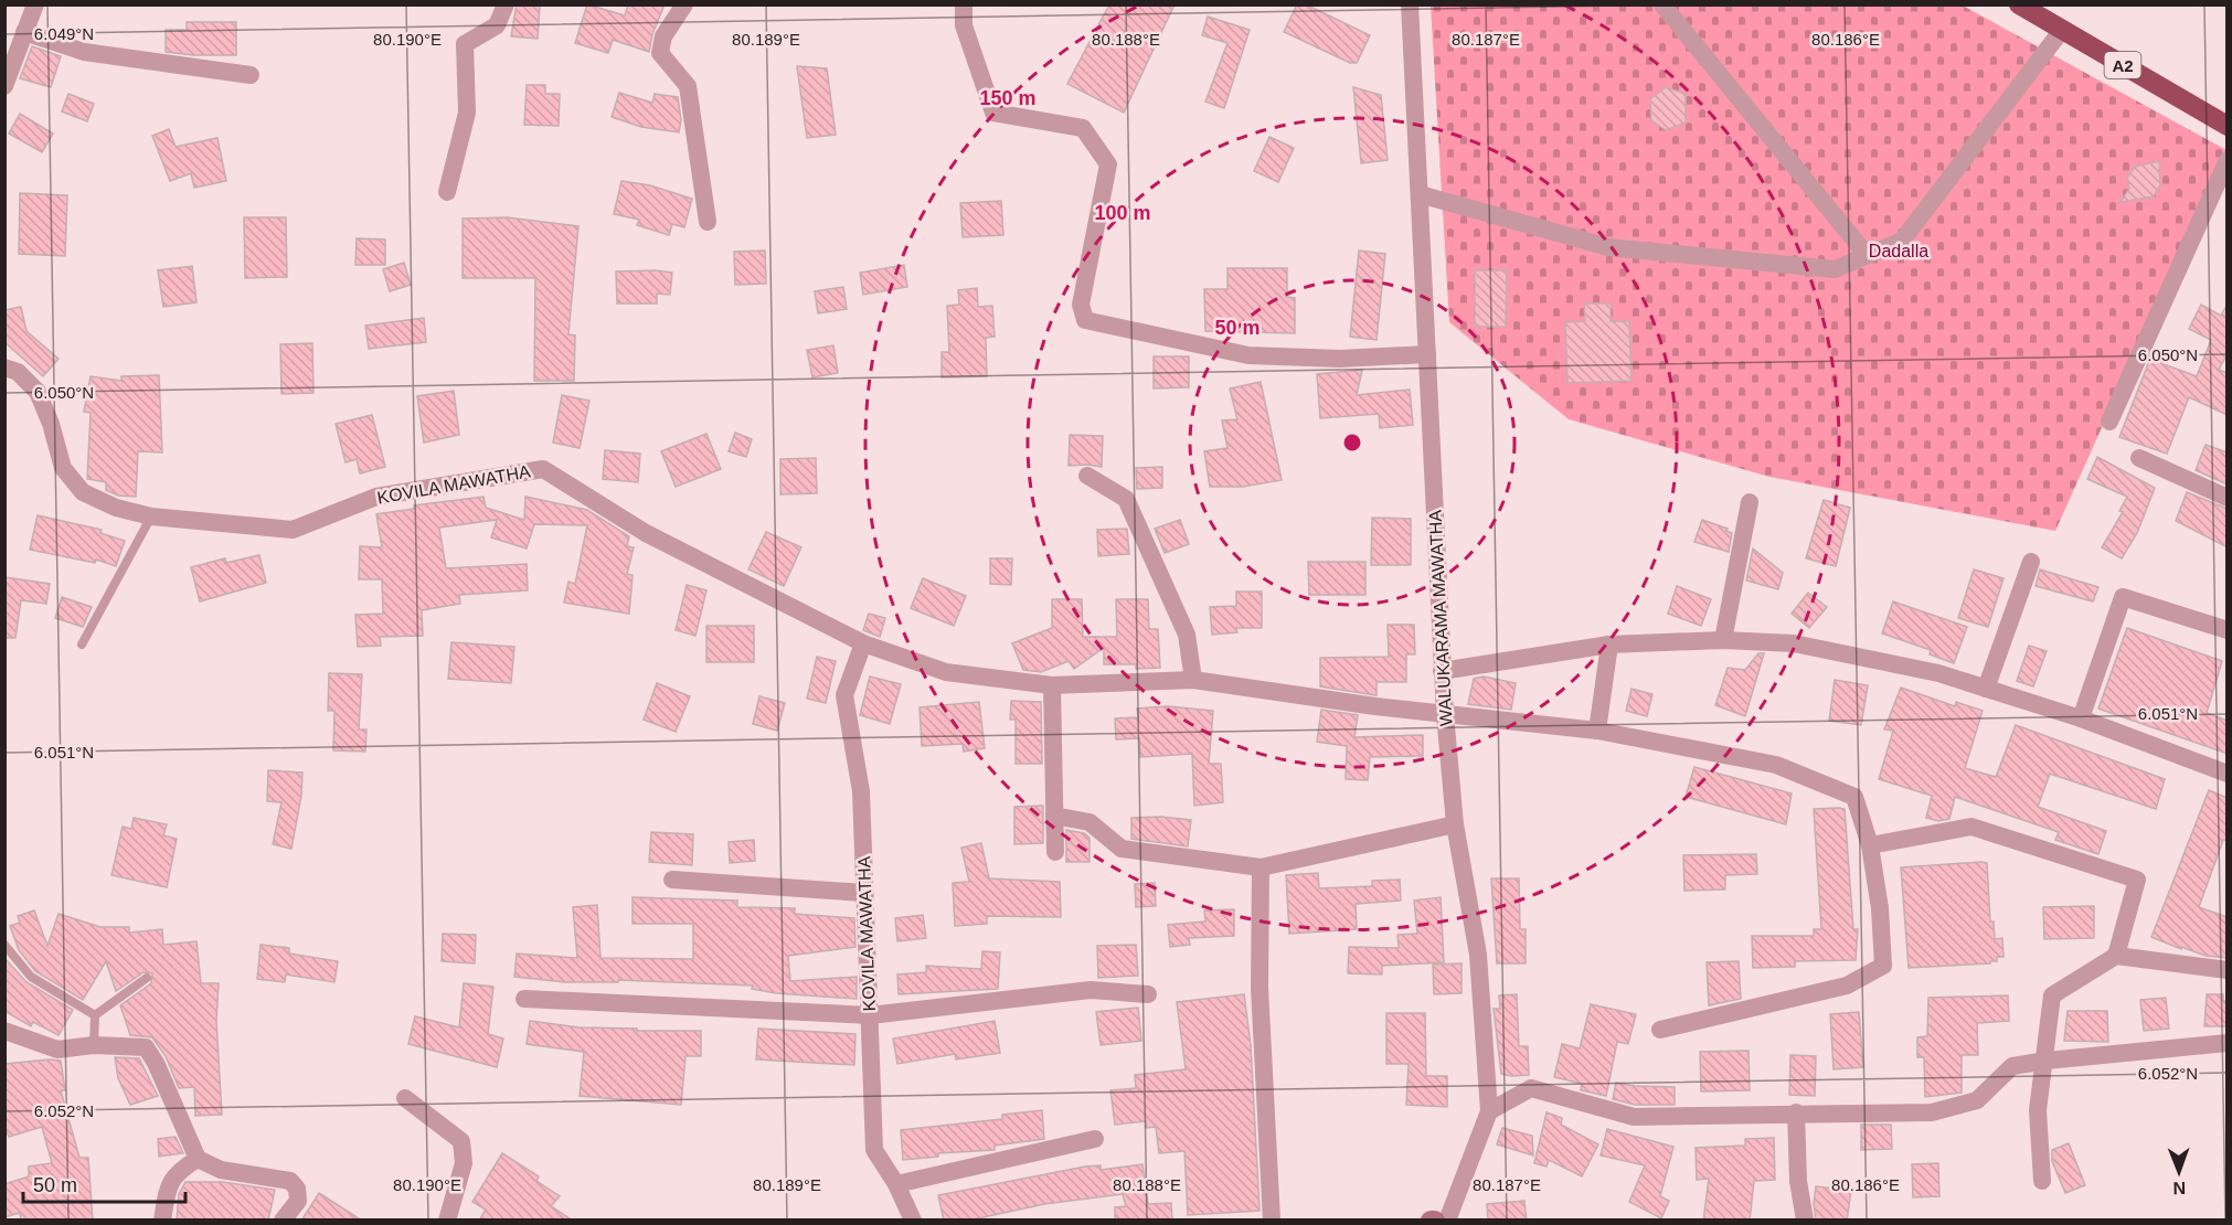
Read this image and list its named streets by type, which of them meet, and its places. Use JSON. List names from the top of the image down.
{
  "streets": {
    "highway": ["A2"],
    "street": ["KOVILA MAWATHA", "WALUKARAMA MAWATHA"]
  },
  "crossings": [
    ["KOVILA MAWATHA", "WALUKARAMA MAWATHA"]
  ],
  "parks": ["Dadalla"],
  "scale_bar": "50 m",
  "north": "bottom",
  "coordinates": [
    "6.049°N",
    "80.190°E",
    "80.189°E",
    "80.188°E",
    "80.187°E",
    "80.186°E",
    "6.050°N",
    "6.051°N",
    "6.052°N"
  ],
  "rings": ["150 m", "100 m", "50 m"]
}
